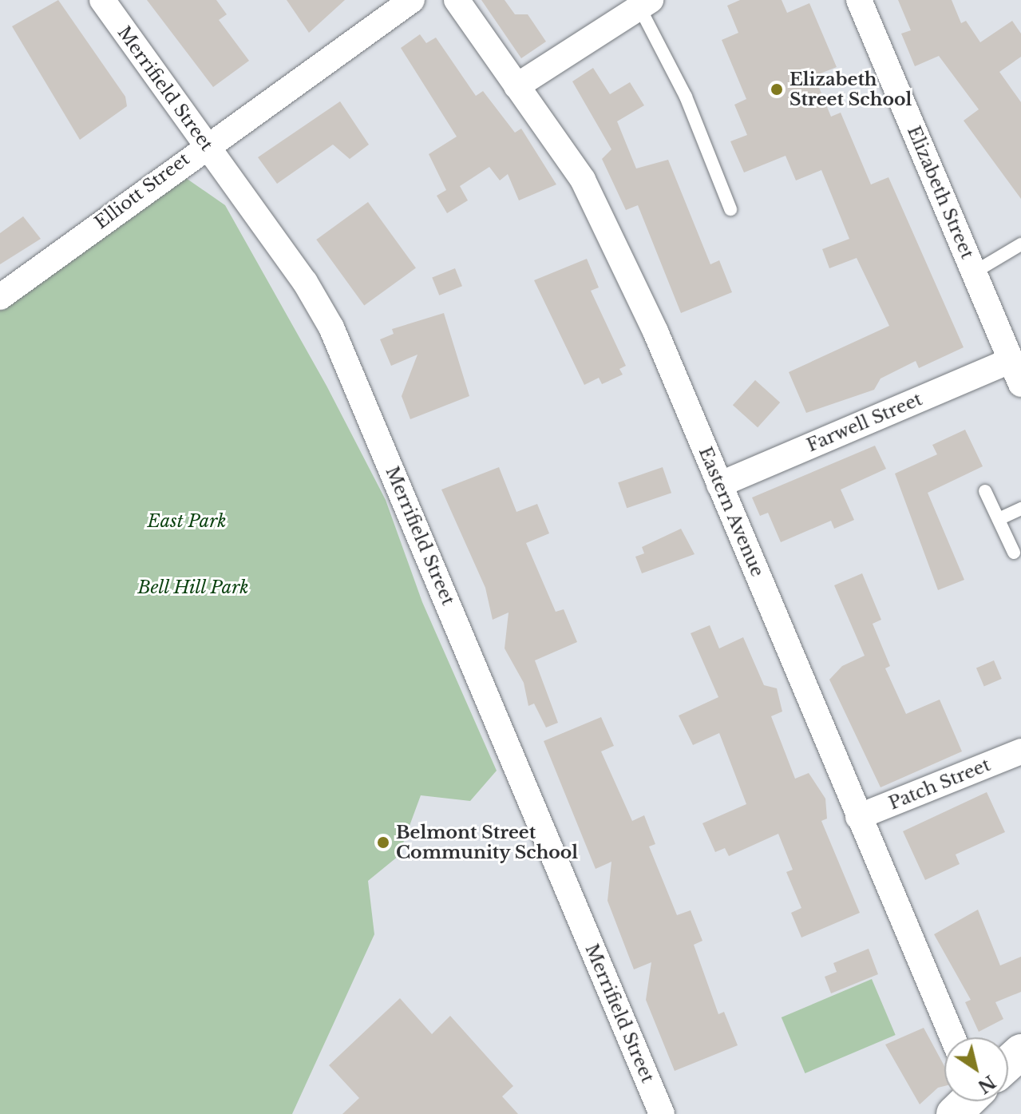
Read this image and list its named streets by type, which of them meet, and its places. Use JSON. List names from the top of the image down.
{
  "streets": {
    "street": [
      "Merrifield Street",
      "Elliott Street",
      "Elizabeth Street",
      "Farwell Street",
      "Eastern Avenue",
      "Patch Street"
    ]
  },
  "crossings": [
    ["Merrifield Street", "Elliott Street"],
    ["Elizabeth Street", "Farwell Street"],
    ["Farwell Street", "Eastern Avenue"],
    ["Eastern Avenue", "Patch Street"]
  ],
  "parks": ["East Park", "Bell Hill Park"],
  "places": ["Elizabeth Street School", "Belmont Street Community School"],
  "north": "bottom right"
}
